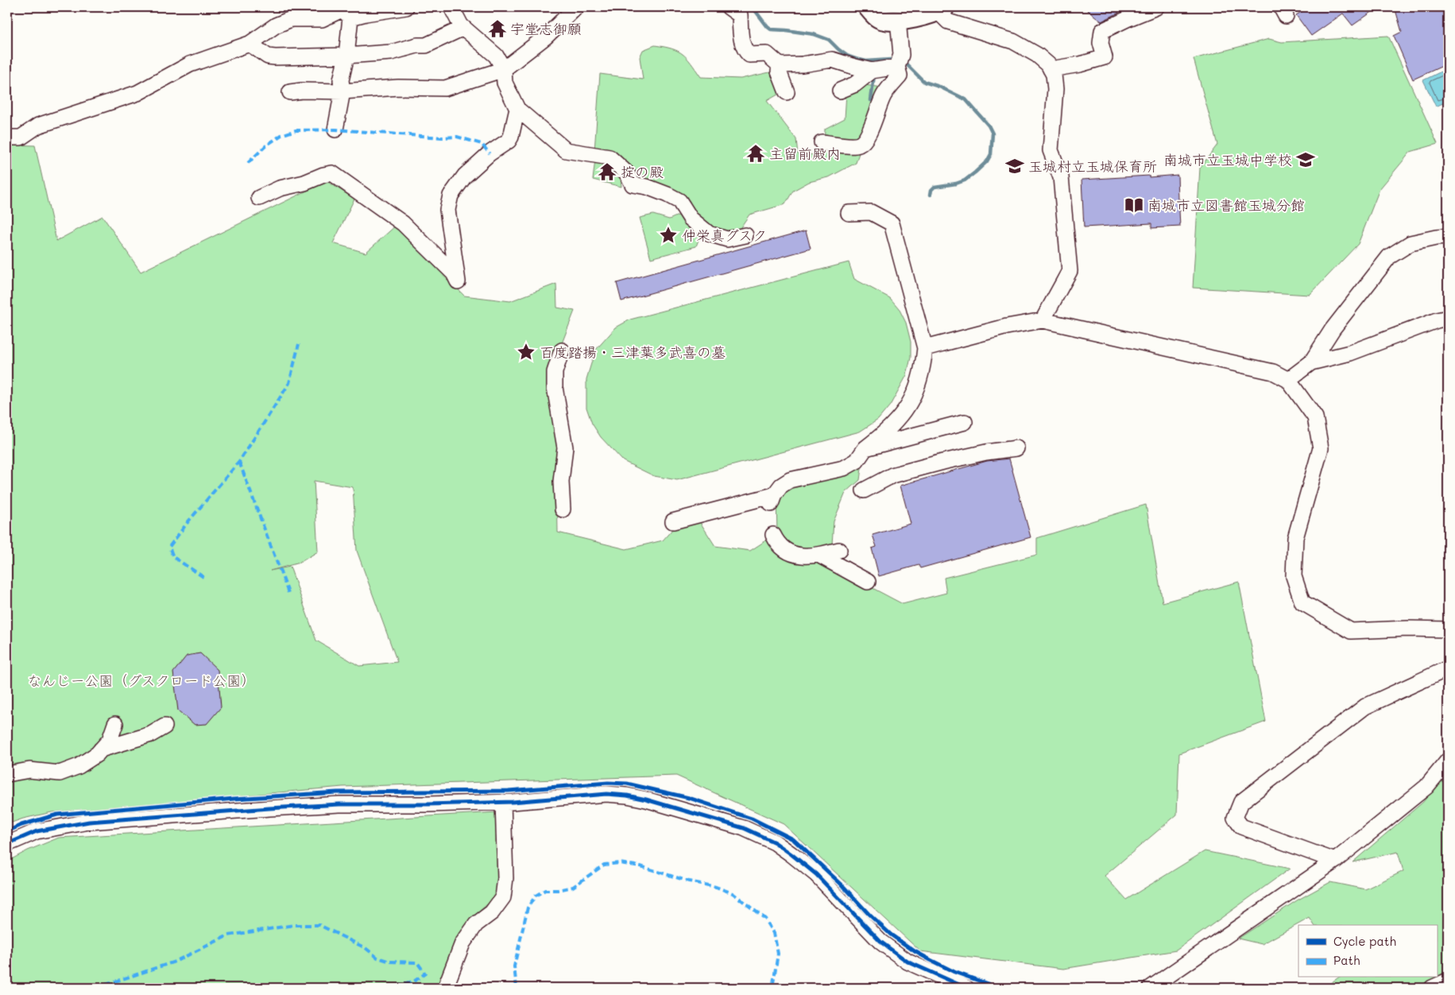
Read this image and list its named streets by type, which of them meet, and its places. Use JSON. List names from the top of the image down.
{
  "parks": ["なんじー公園（グスクロード公園）"],
  "places": {
    "temple": ["宇堂志御願", "主留前殿内", "掟の殿"],
    "school or university": ["南城市立玉城中学校", "玉城村立玉城保育所"],
    "library": ["南城市立図書館玉城分館"],
    "place": ["仲栄真グスク", "百度踏揚・三津葉多武喜の墓"]
  },
  "legend": ["Cycle path", "Path"]
}
